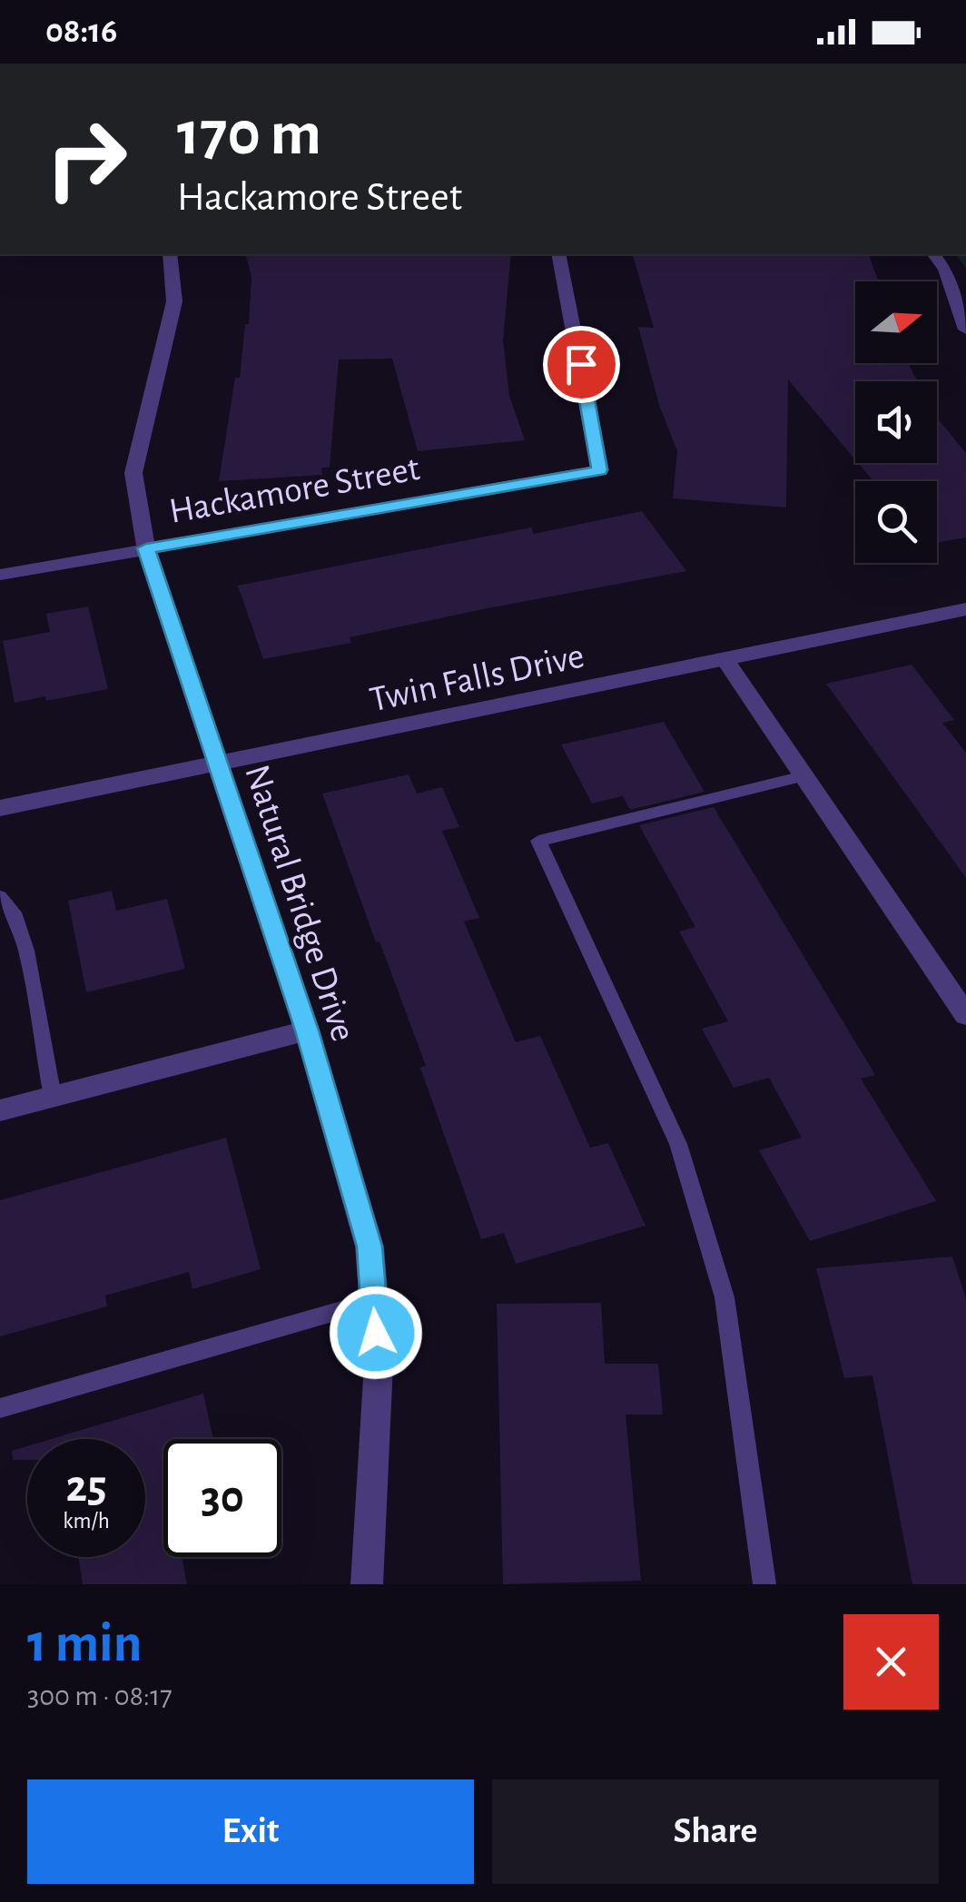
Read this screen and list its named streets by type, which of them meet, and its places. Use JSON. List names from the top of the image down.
{
  "streets": {
    "street": ["Hackamore Street", "Twin Falls Drive", "Natural Bridge Drive"]
  },
  "crossings": [
    ["Hackamore Street", "Natural Bridge Drive"],
    ["Twin Falls Drive", "Natural Bridge Drive"]
  ],
  "north": "right",
  "page": {
    "status": "08:16",
    "turn": ["170 m", "Hackamore Street"],
    "speed": "25 km/h",
    "limit": "30",
    "heading": ["1 min", "300 m · 08:17"],
    "buttons": ["Exit", "Share"]
  }
}
